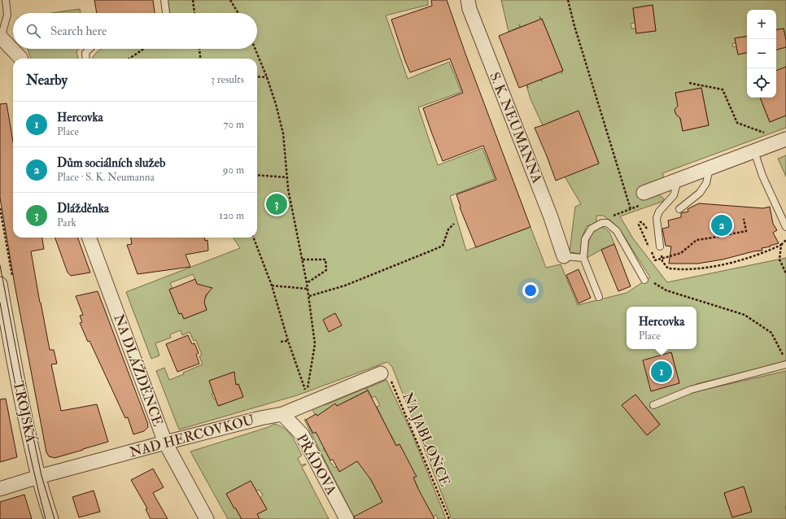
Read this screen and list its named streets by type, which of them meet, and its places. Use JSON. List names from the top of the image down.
{
  "streets": {
    "street": [
      "S. K. NEUMANNA",
      "NA DLÁŽDĚNCE",
      "TROJSKÁ",
      "NAD HERCOVKOU",
      "PŘÁDOVA"
    ],
    "path": ["NA JABLOŇCE"]
  },
  "crossings": [
    ["NA DLÁŽDĚNCE", "NAD HERCOVKOU"],
    ["TROJSKÁ", "NAD HERCOVKOU"],
    ["NAD HERCOVKOU", "NA JABLOŇCE"],
    ["NAD HERCOVKOU", "PŘÁDOVA"]
  ],
  "page": {
    "map_buttons": ["+", "−"],
    "search": "Search here",
    "heading": ["Nearby", "3 results"],
    "list": [
      {
        "mark": "1",
        "name": "Hercovka",
        "note": "Place",
        "value": "70 m"
      },
      {
        "mark": "2",
        "name": "Dům sociálních služeb",
        "note": "Place · S. K. Neumanna",
        "value": "90 m"
      },
      {
        "mark": "3",
        "name": "Dlážděnka",
        "note": "Park",
        "value": "120 m"
      }
    ],
    "pins": ["3", "2", "1"],
    "popup": ["Hercovka", "Place"]
  }
}
